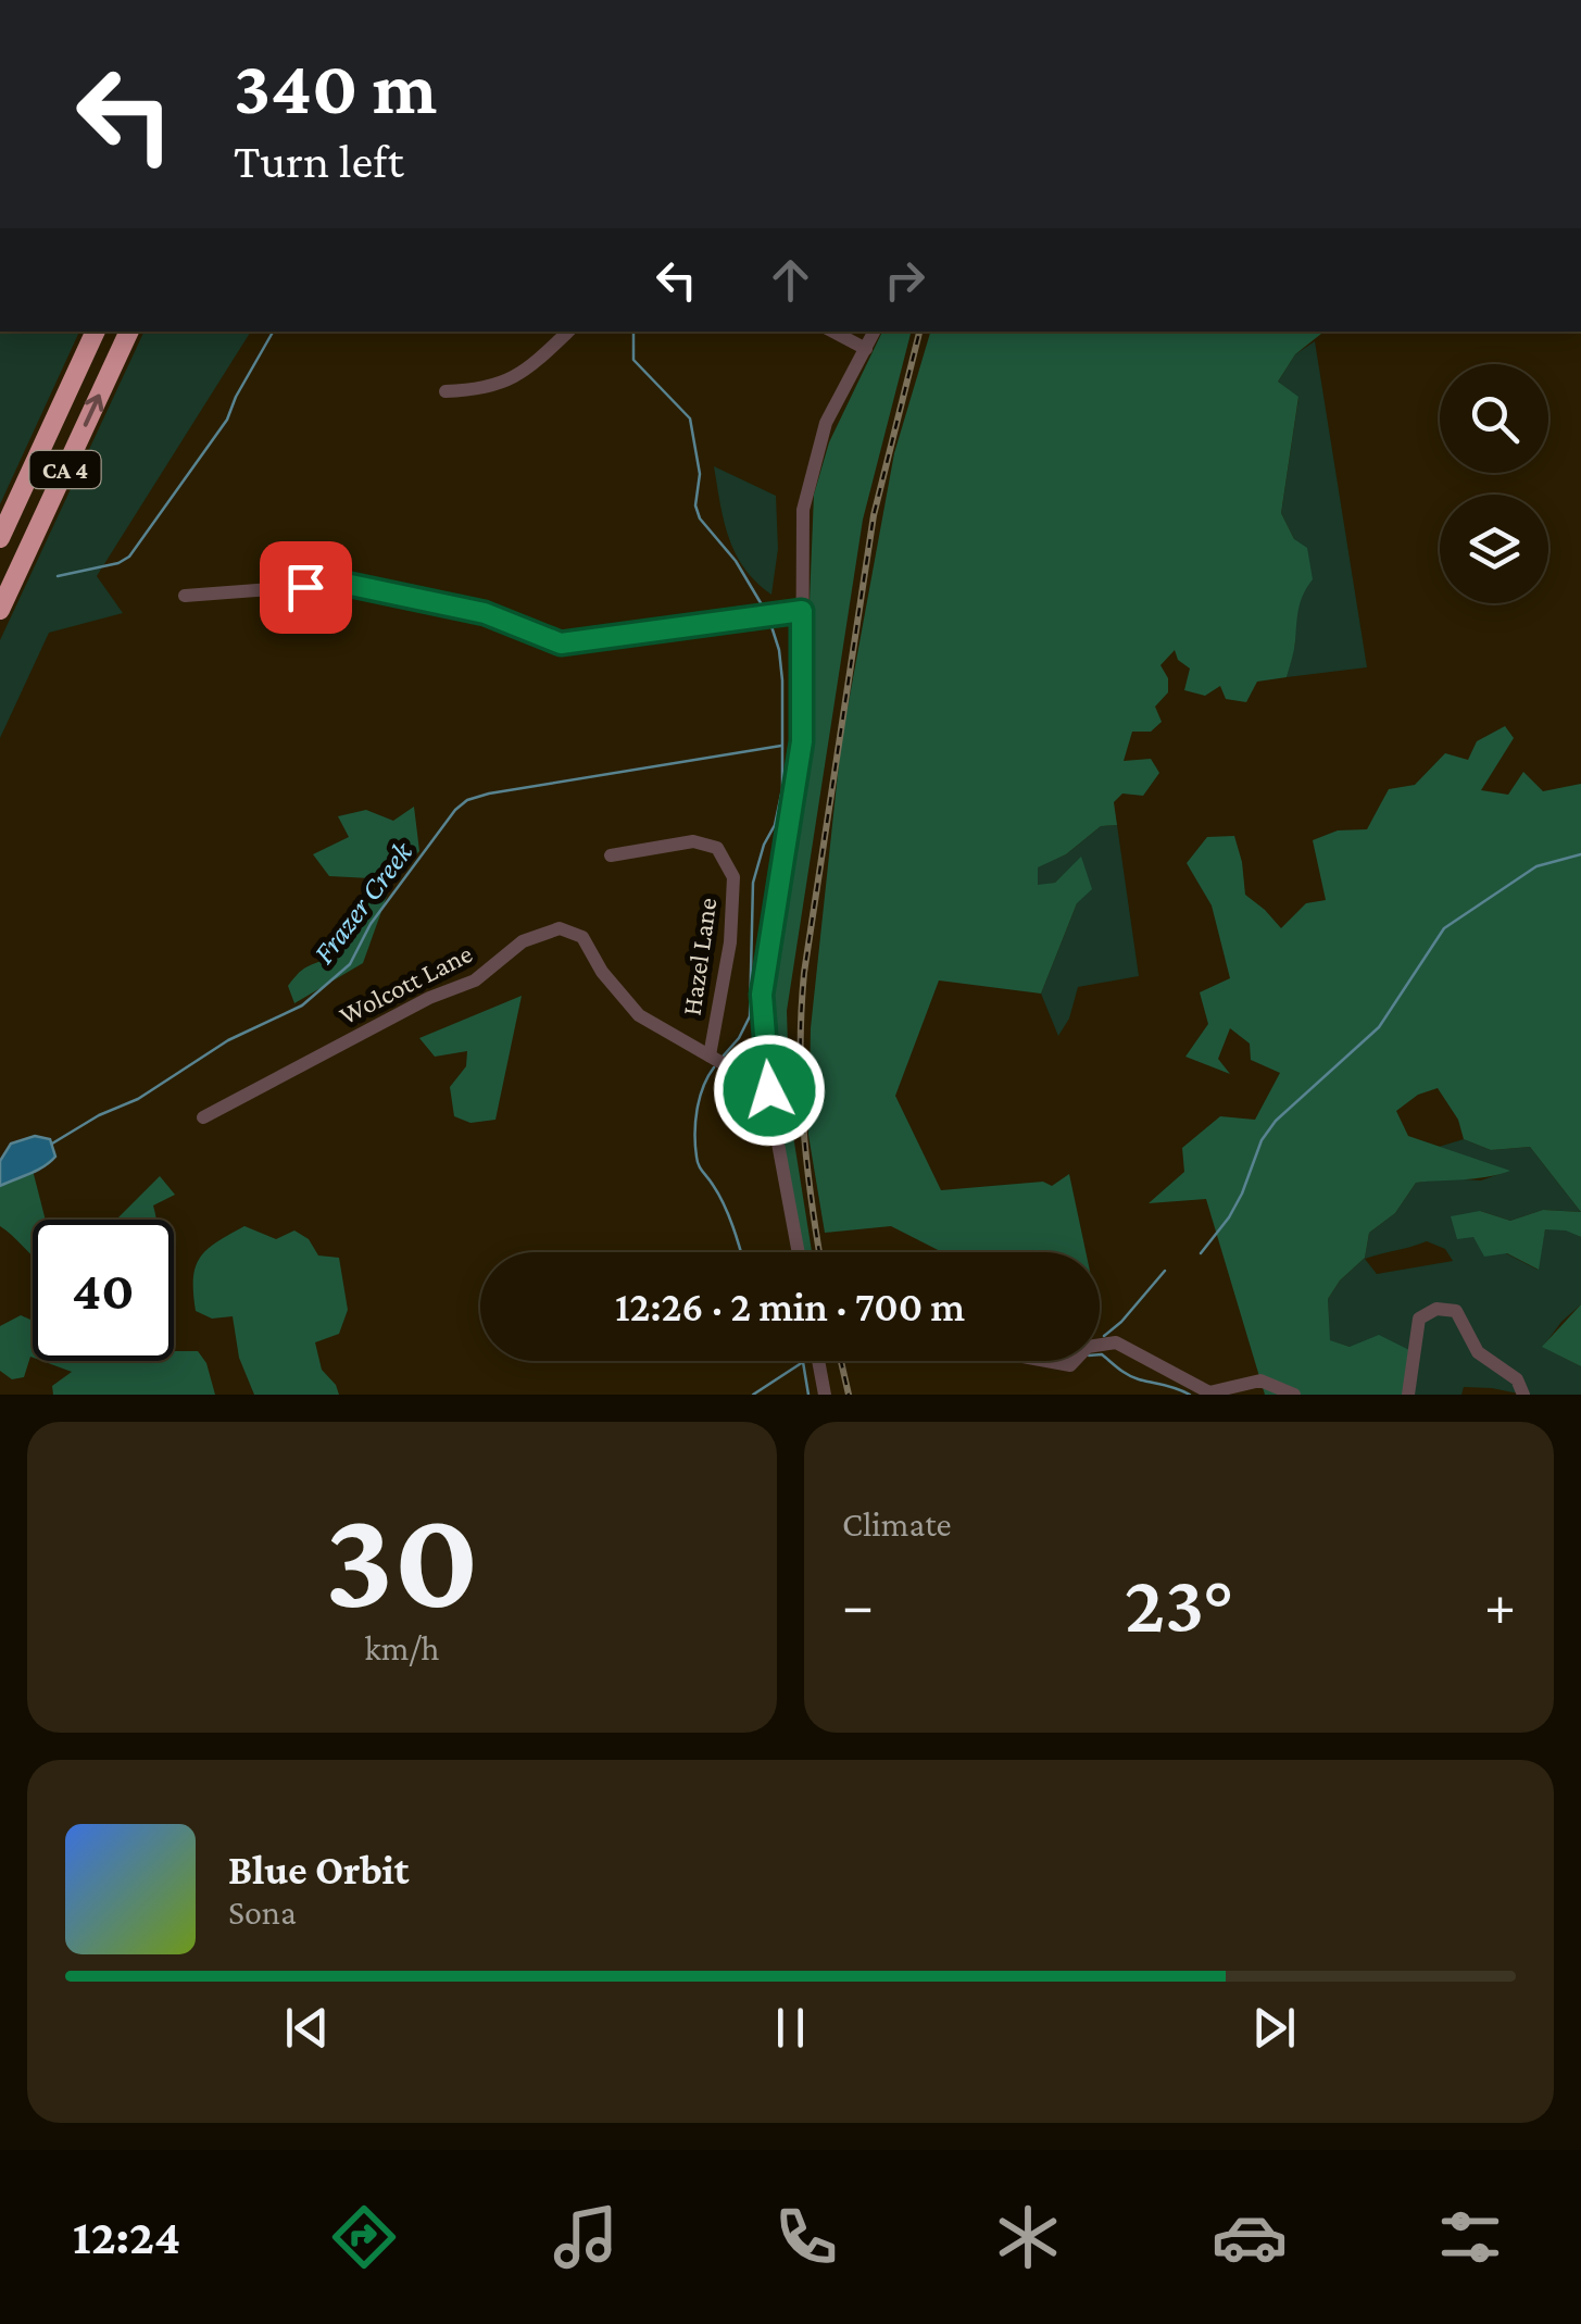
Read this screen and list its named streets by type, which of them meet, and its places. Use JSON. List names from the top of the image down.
{
  "streets": {
    "highway": ["CA 4"],
    "street": ["Hazel Lane", "Wolcott Lane"]
  },
  "crossings": [
    ["Hazel Lane", "Wolcott Lane"]
  ],
  "water": ["Frazer Creek"],
  "page": {
    "turn": ["340 m", "Turn left"],
    "limit": "40",
    "trip": "12:26 · 2 min · 700 m",
    "tile": [
      ["30", "km/h"],
      "Climate"
    ],
    "heat": ["−", "23°", "+"],
    "song": ["Blue Orbit", "Sona"],
    "tabs": "12:24"
  }
}
